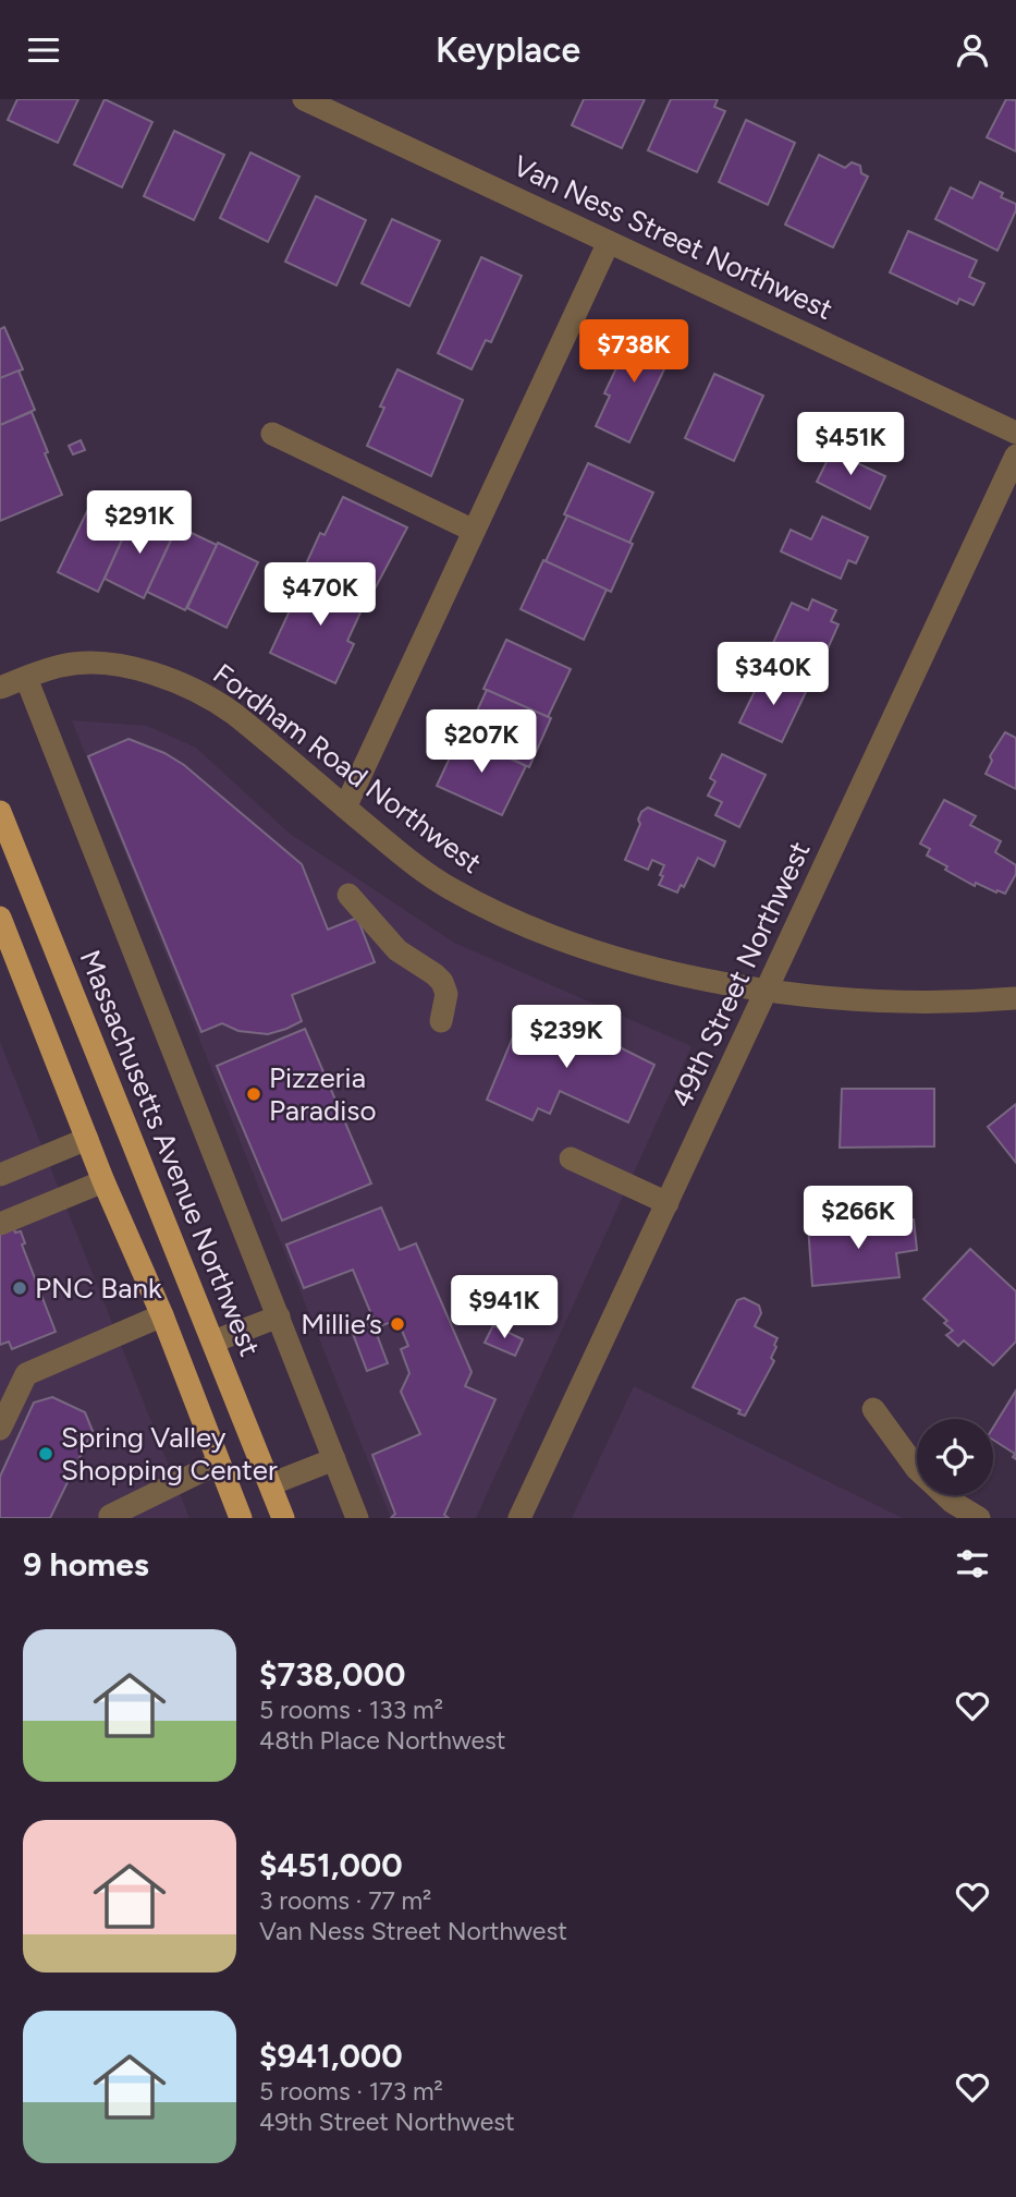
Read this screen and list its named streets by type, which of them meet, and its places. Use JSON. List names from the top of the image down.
{
  "streets": {
    "main road": ["Massachusetts Avenue Northwest"],
    "street": ["Van Ness Street Northwest", "Fordham Road Northwest", "49th Street Northwest"]
  },
  "crossings": [
    ["Fordham Road Northwest", "49th Street Northwest"]
  ],
  "places": [
    "Pizzeria Paradiso",
    "PNC Bank",
    "Millie’s",
    "Spring Valley Shopping Center"
  ],
  "page": {
    "header": "Keyplace",
    "price": [
      "$738K",
      "$451K",
      "$291K",
      "$470K",
      "$340K",
      "$207K",
      "$239K",
      "$266K",
      "$941K"
    ],
    "heading": "9 homes",
    "list": [
      {
        "name": "$738,000",
        "note": "5 rooms · 133 m² · 48th Place Northwest"
      },
      {
        "name": "$451,000",
        "note": "3 rooms · 77 m² · Van Ness Street Northwest"
      },
      {
        "name": "$941,000",
        "note": "5 rooms · 173 m² · 49th Street Northwest"
      }
    ]
  }
}
